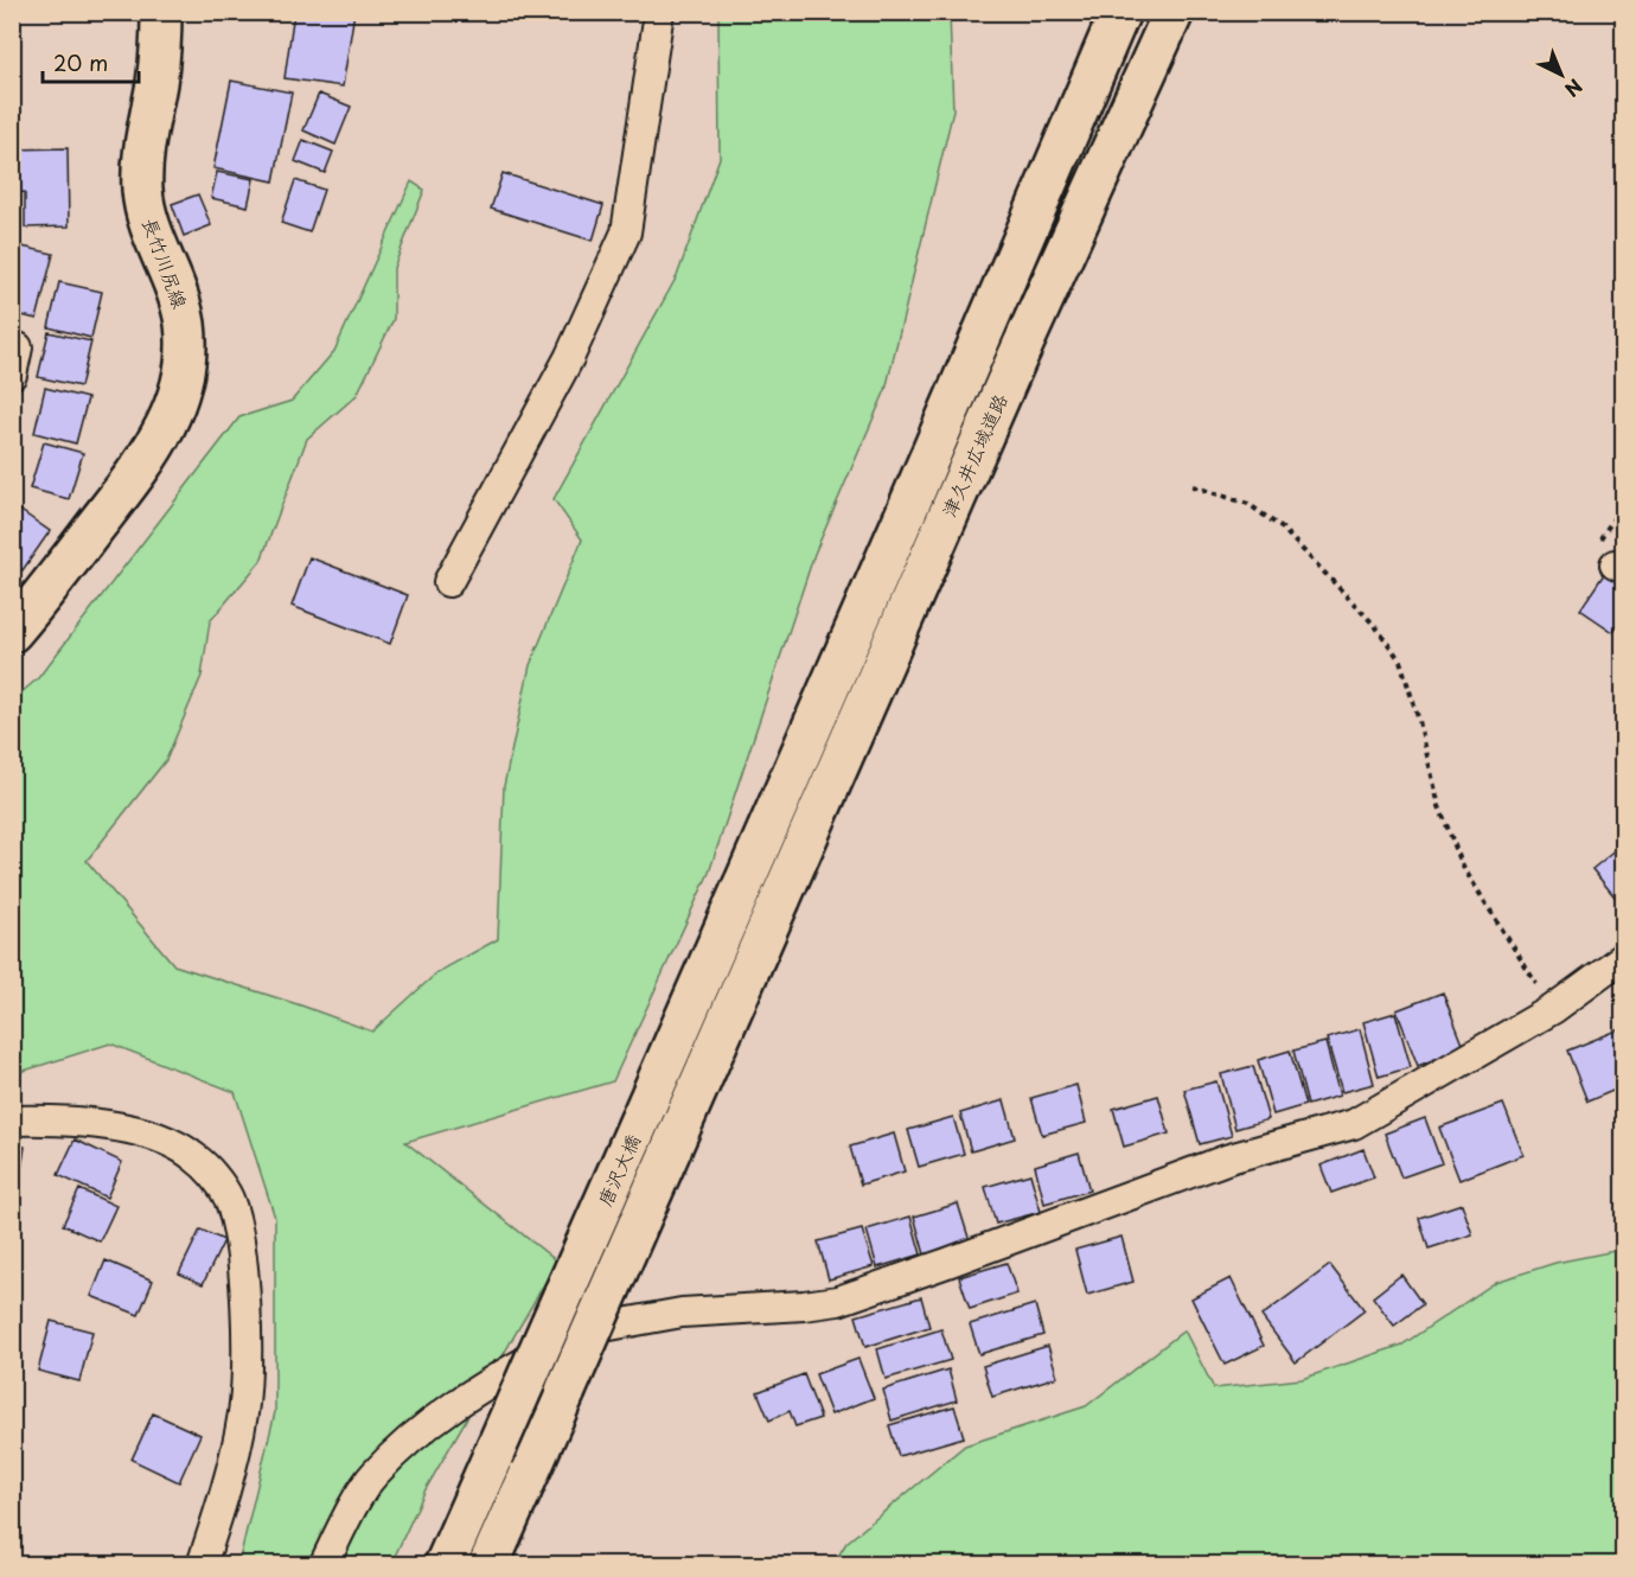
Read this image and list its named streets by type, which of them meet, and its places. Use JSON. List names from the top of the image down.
{
  "streets": {
    "main road": ["長竹川尻線", "津久井広域道路", "唐沢大橋"]
  },
  "crossings": [
    ["津久井広域道路", "唐沢大橋"]
  ],
  "scale_bar": "20 m",
  "north": "bottom right"
}
